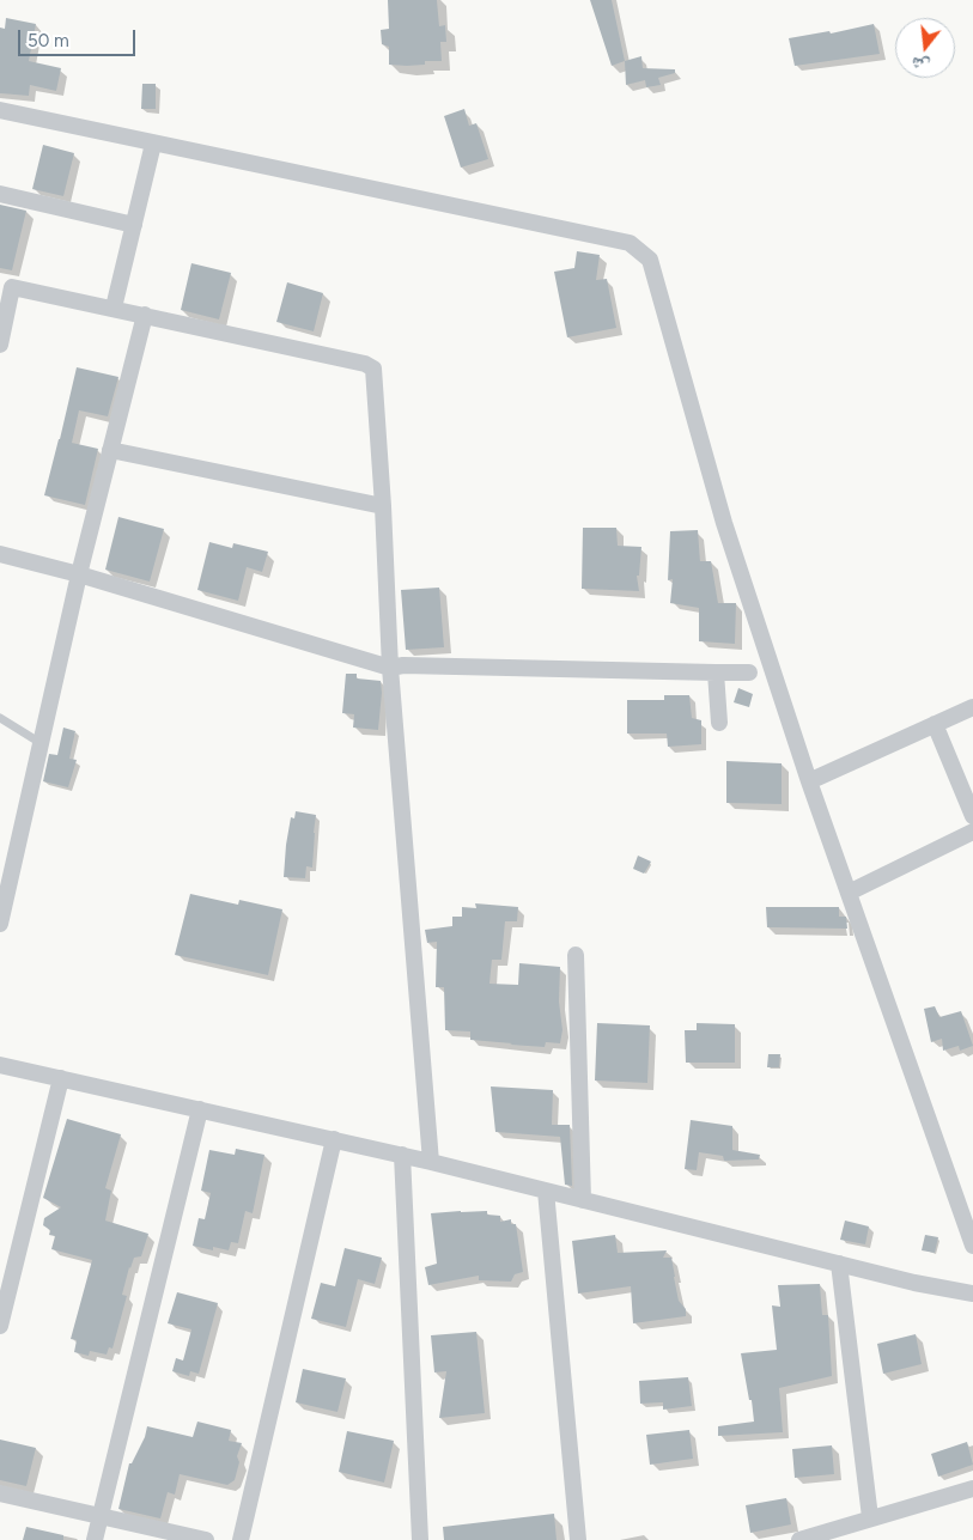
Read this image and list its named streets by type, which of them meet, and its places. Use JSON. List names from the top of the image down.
{
  "scale_bar": "50 m",
  "north": "bottom"
}
